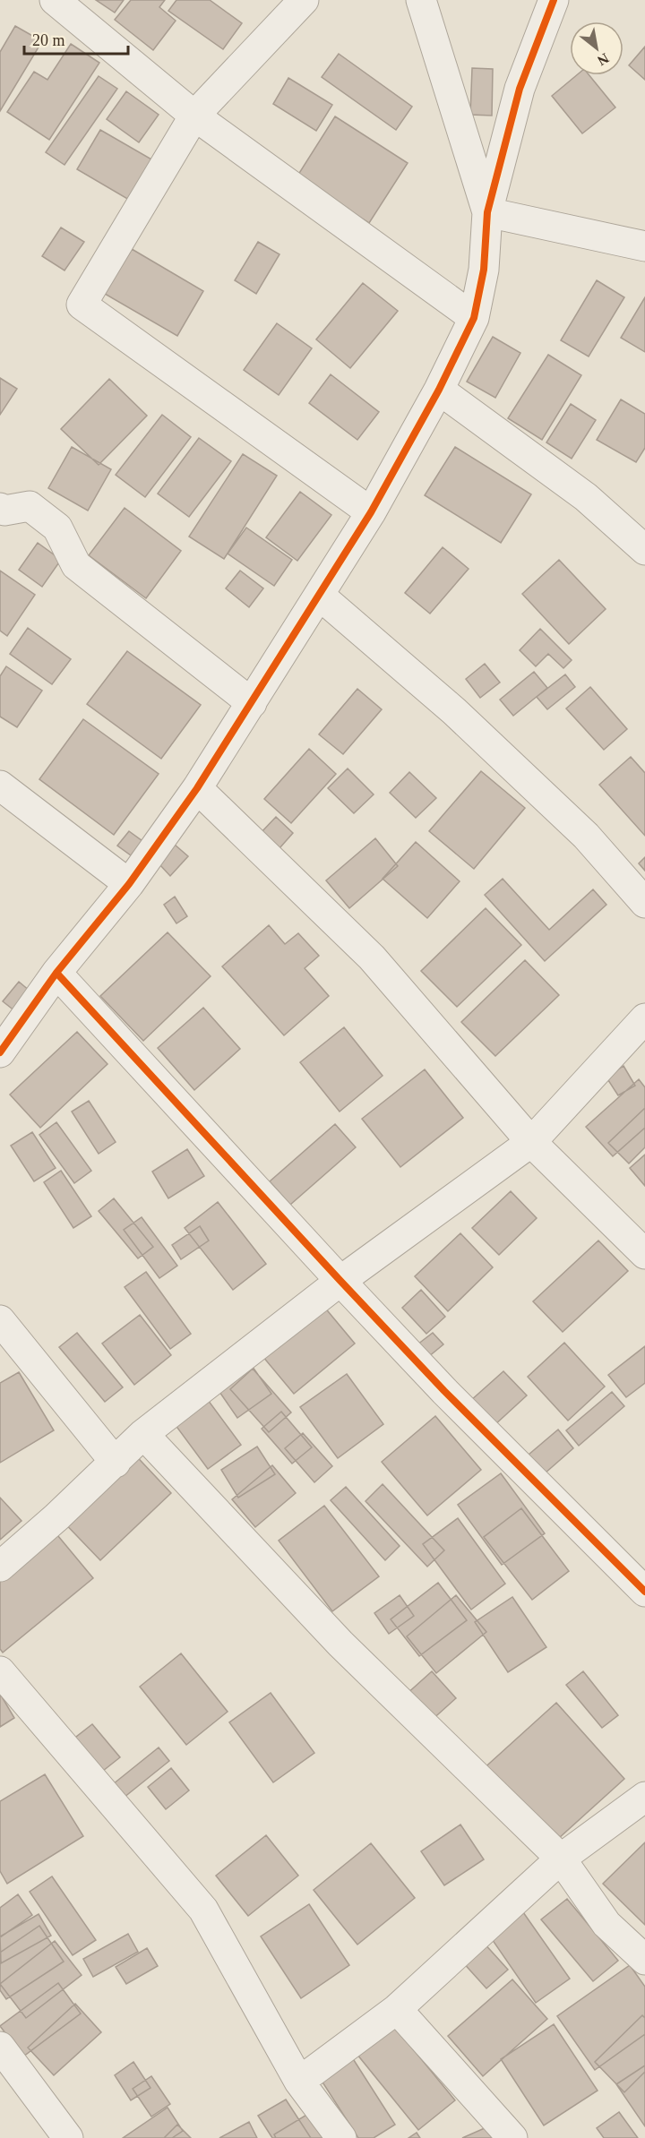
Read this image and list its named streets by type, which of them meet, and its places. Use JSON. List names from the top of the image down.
{
  "scale_bar": "20 m",
  "north": "bottom right"
}
